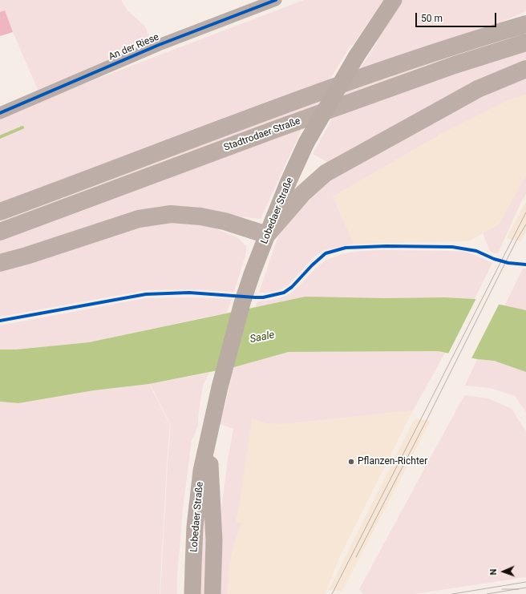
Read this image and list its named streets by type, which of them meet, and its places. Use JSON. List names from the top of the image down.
{
  "streets": {
    "main road": ["Stadtrodaer Straße", "Lobedaer Straße"],
    "street": ["An der Riese"]
  },
  "water": ["Saale"],
  "places": ["Pflanzen-Richter"],
  "scale_bar": "50 m",
  "north": "left"
}
